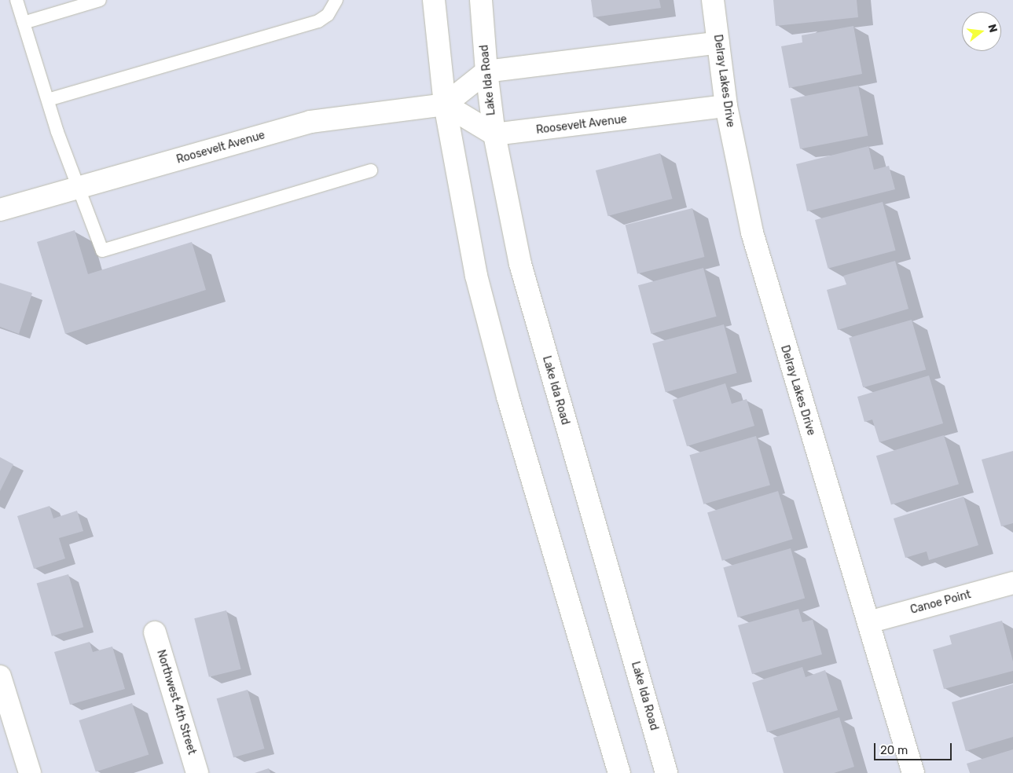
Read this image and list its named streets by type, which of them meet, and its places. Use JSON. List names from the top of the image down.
{
  "streets": {
    "street": [
      "Lake Ida Road",
      "Delray Lakes Drive",
      "Roosevelt Avenue",
      "Canoe Point",
      "Northwest 4th Street"
    ]
  },
  "crossings": [
    ["Lake Ida Road", "Roosevelt Avenue"],
    ["Delray Lakes Drive", "Roosevelt Avenue"],
    ["Delray Lakes Drive", "Canoe Point"]
  ],
  "scale_bar": "20 m",
  "north": "right"
}
